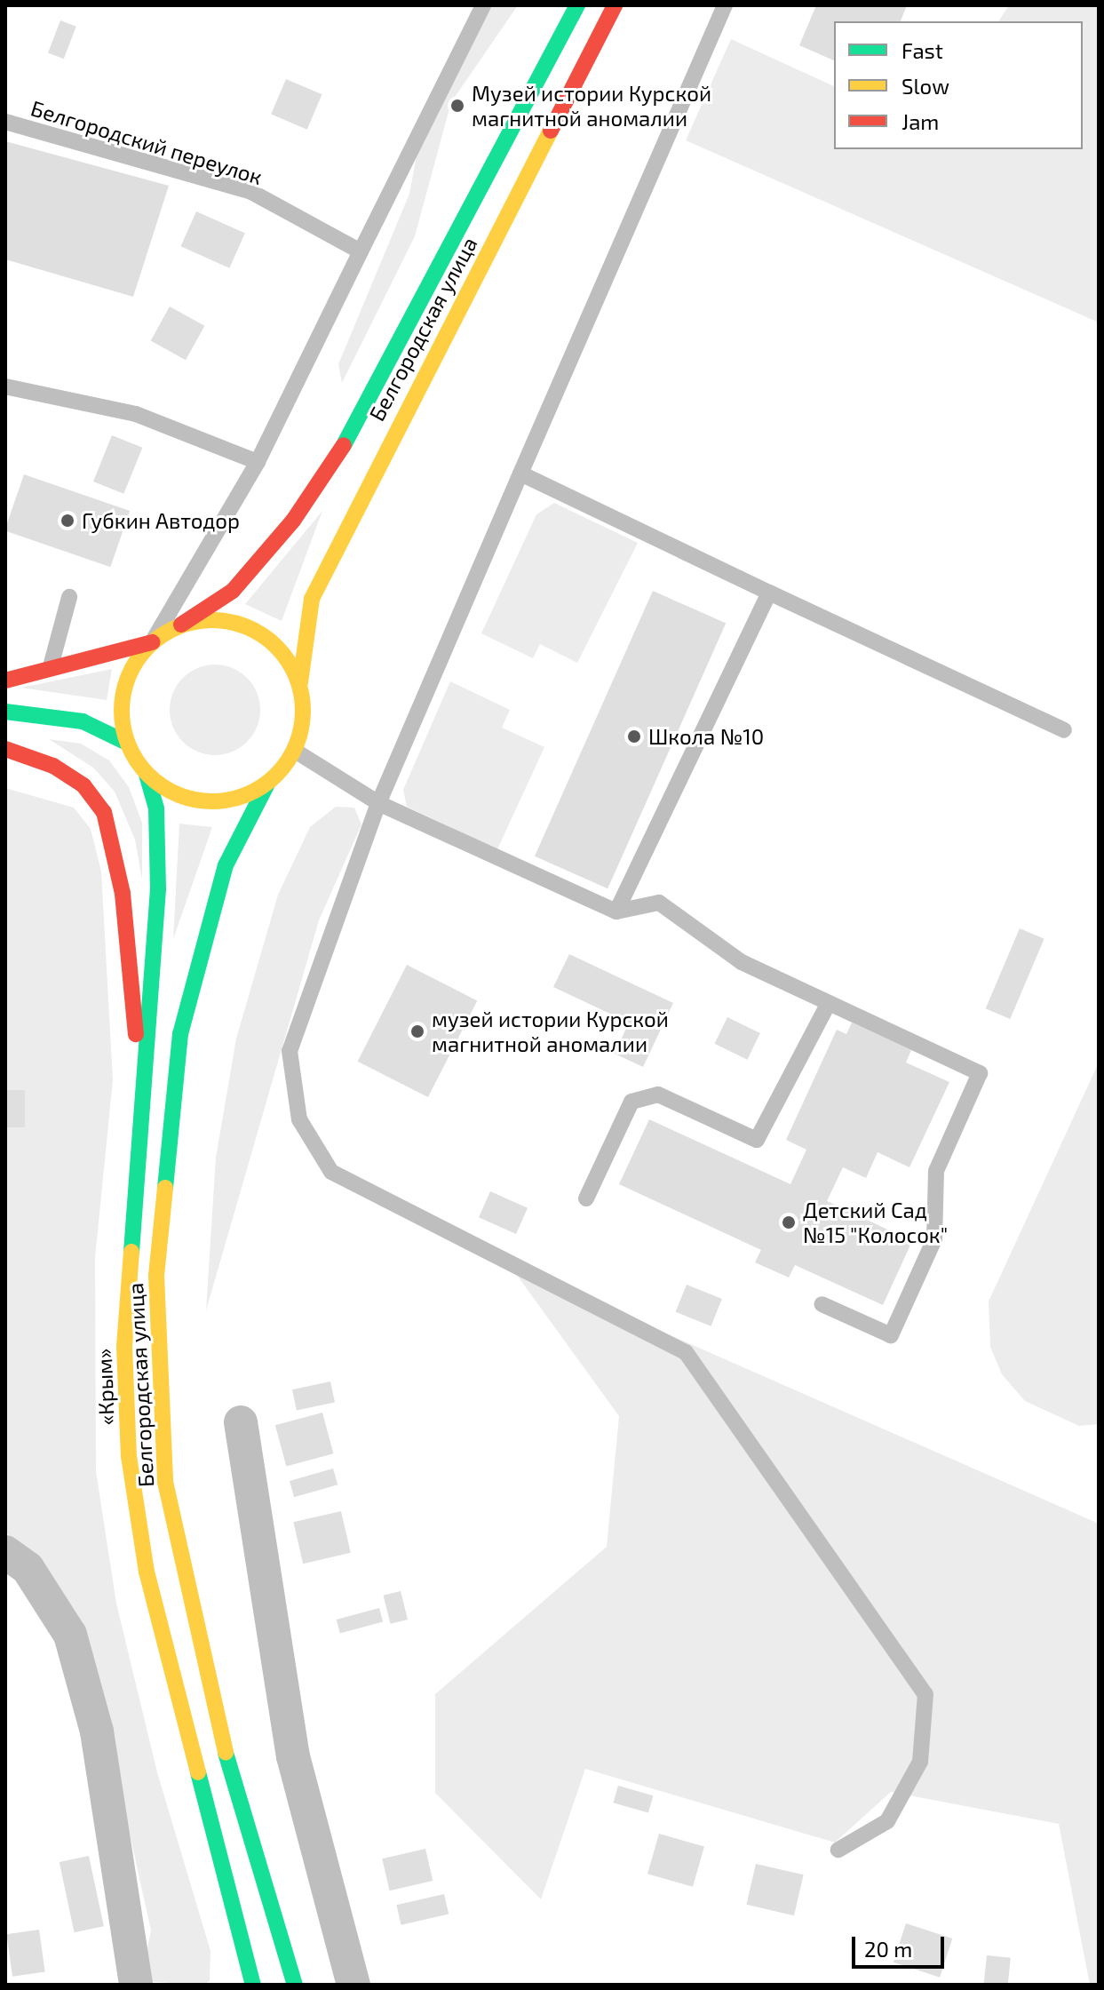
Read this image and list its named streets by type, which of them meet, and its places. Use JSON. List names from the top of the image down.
{
  "streets": {
    "main road": ["Белгородская улица", "«Крым»"],
    "lane": ["Белгородский переулок"]
  },
  "crossings": [
    ["Белгородская улица", "«Крым»"]
  ],
  "places": [
    "Музей истории Курской магнитной аномалии",
    "Губкин Автодор",
    "Школа №10",
    "музей истории Курской магнитной аномалии",
    "Детский Сад №15 \"Колосок\""
  ],
  "legend": ["Fast", "Slow", "Jam"],
  "scale_bar": "20 m"
}
